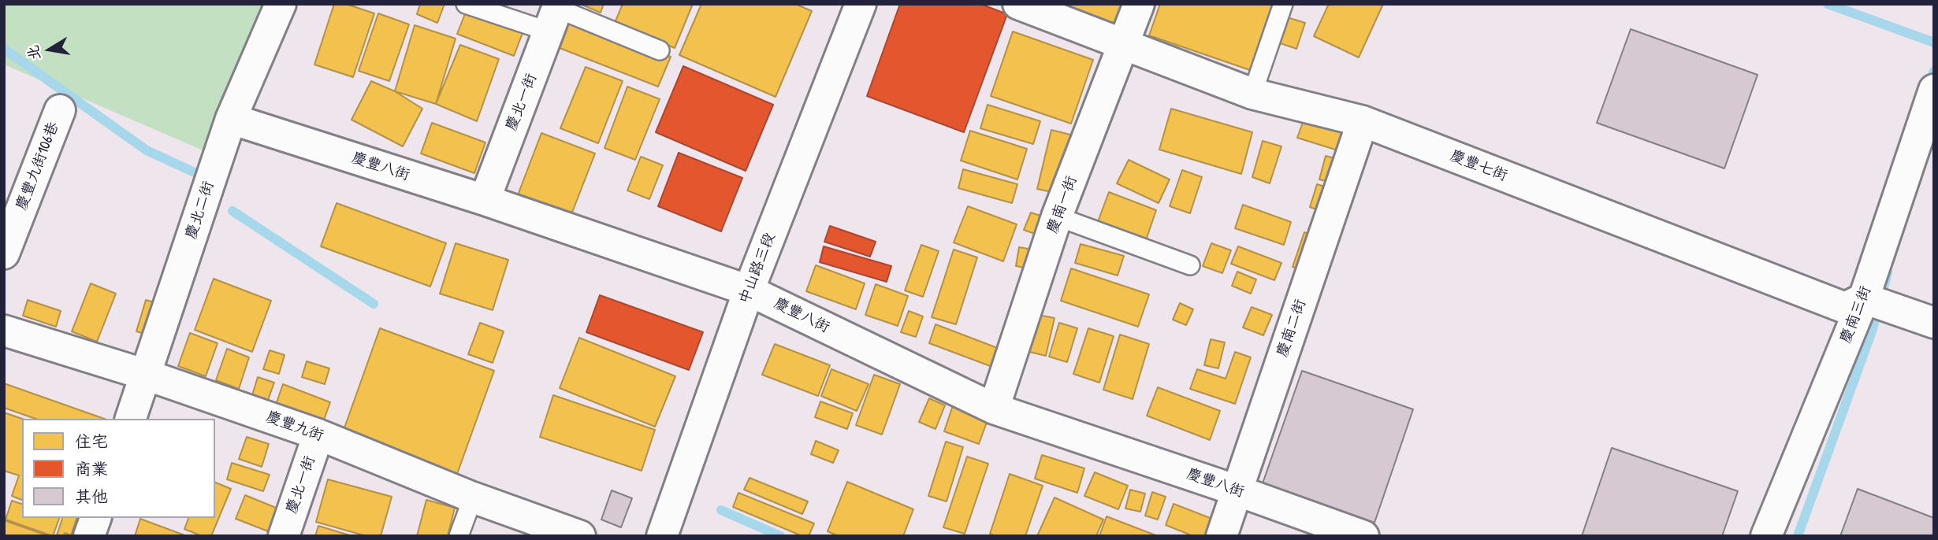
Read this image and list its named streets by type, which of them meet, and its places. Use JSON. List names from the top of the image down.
{
  "streets": {
    "street": [
      "慶北一街",
      "慶豐九街106巷",
      "慶豐七街",
      "慶豐八街",
      "慶南一街",
      "慶北二街",
      "中山路三段",
      "慶南三街",
      "慶南二街",
      "慶豐九街"
    ]
  },
  "crossings": [
    ["慶北一街", "慶豐八街"],
    ["慶北一街", "慶豐九街"],
    ["慶豐七街", "慶南一街"],
    ["慶豐七街", "慶南三街"],
    ["慶豐七街", "慶南二街"],
    ["慶豐八街", "慶南一街"],
    ["慶豐八街", "慶北二街"],
    ["慶豐八街", "中山路三段"],
    ["慶豐八街", "慶南二街"],
    ["慶北二街", "慶豐九街"]
  ],
  "legend": ["住宅", "商業", "其他"],
  "north": "left"
}
